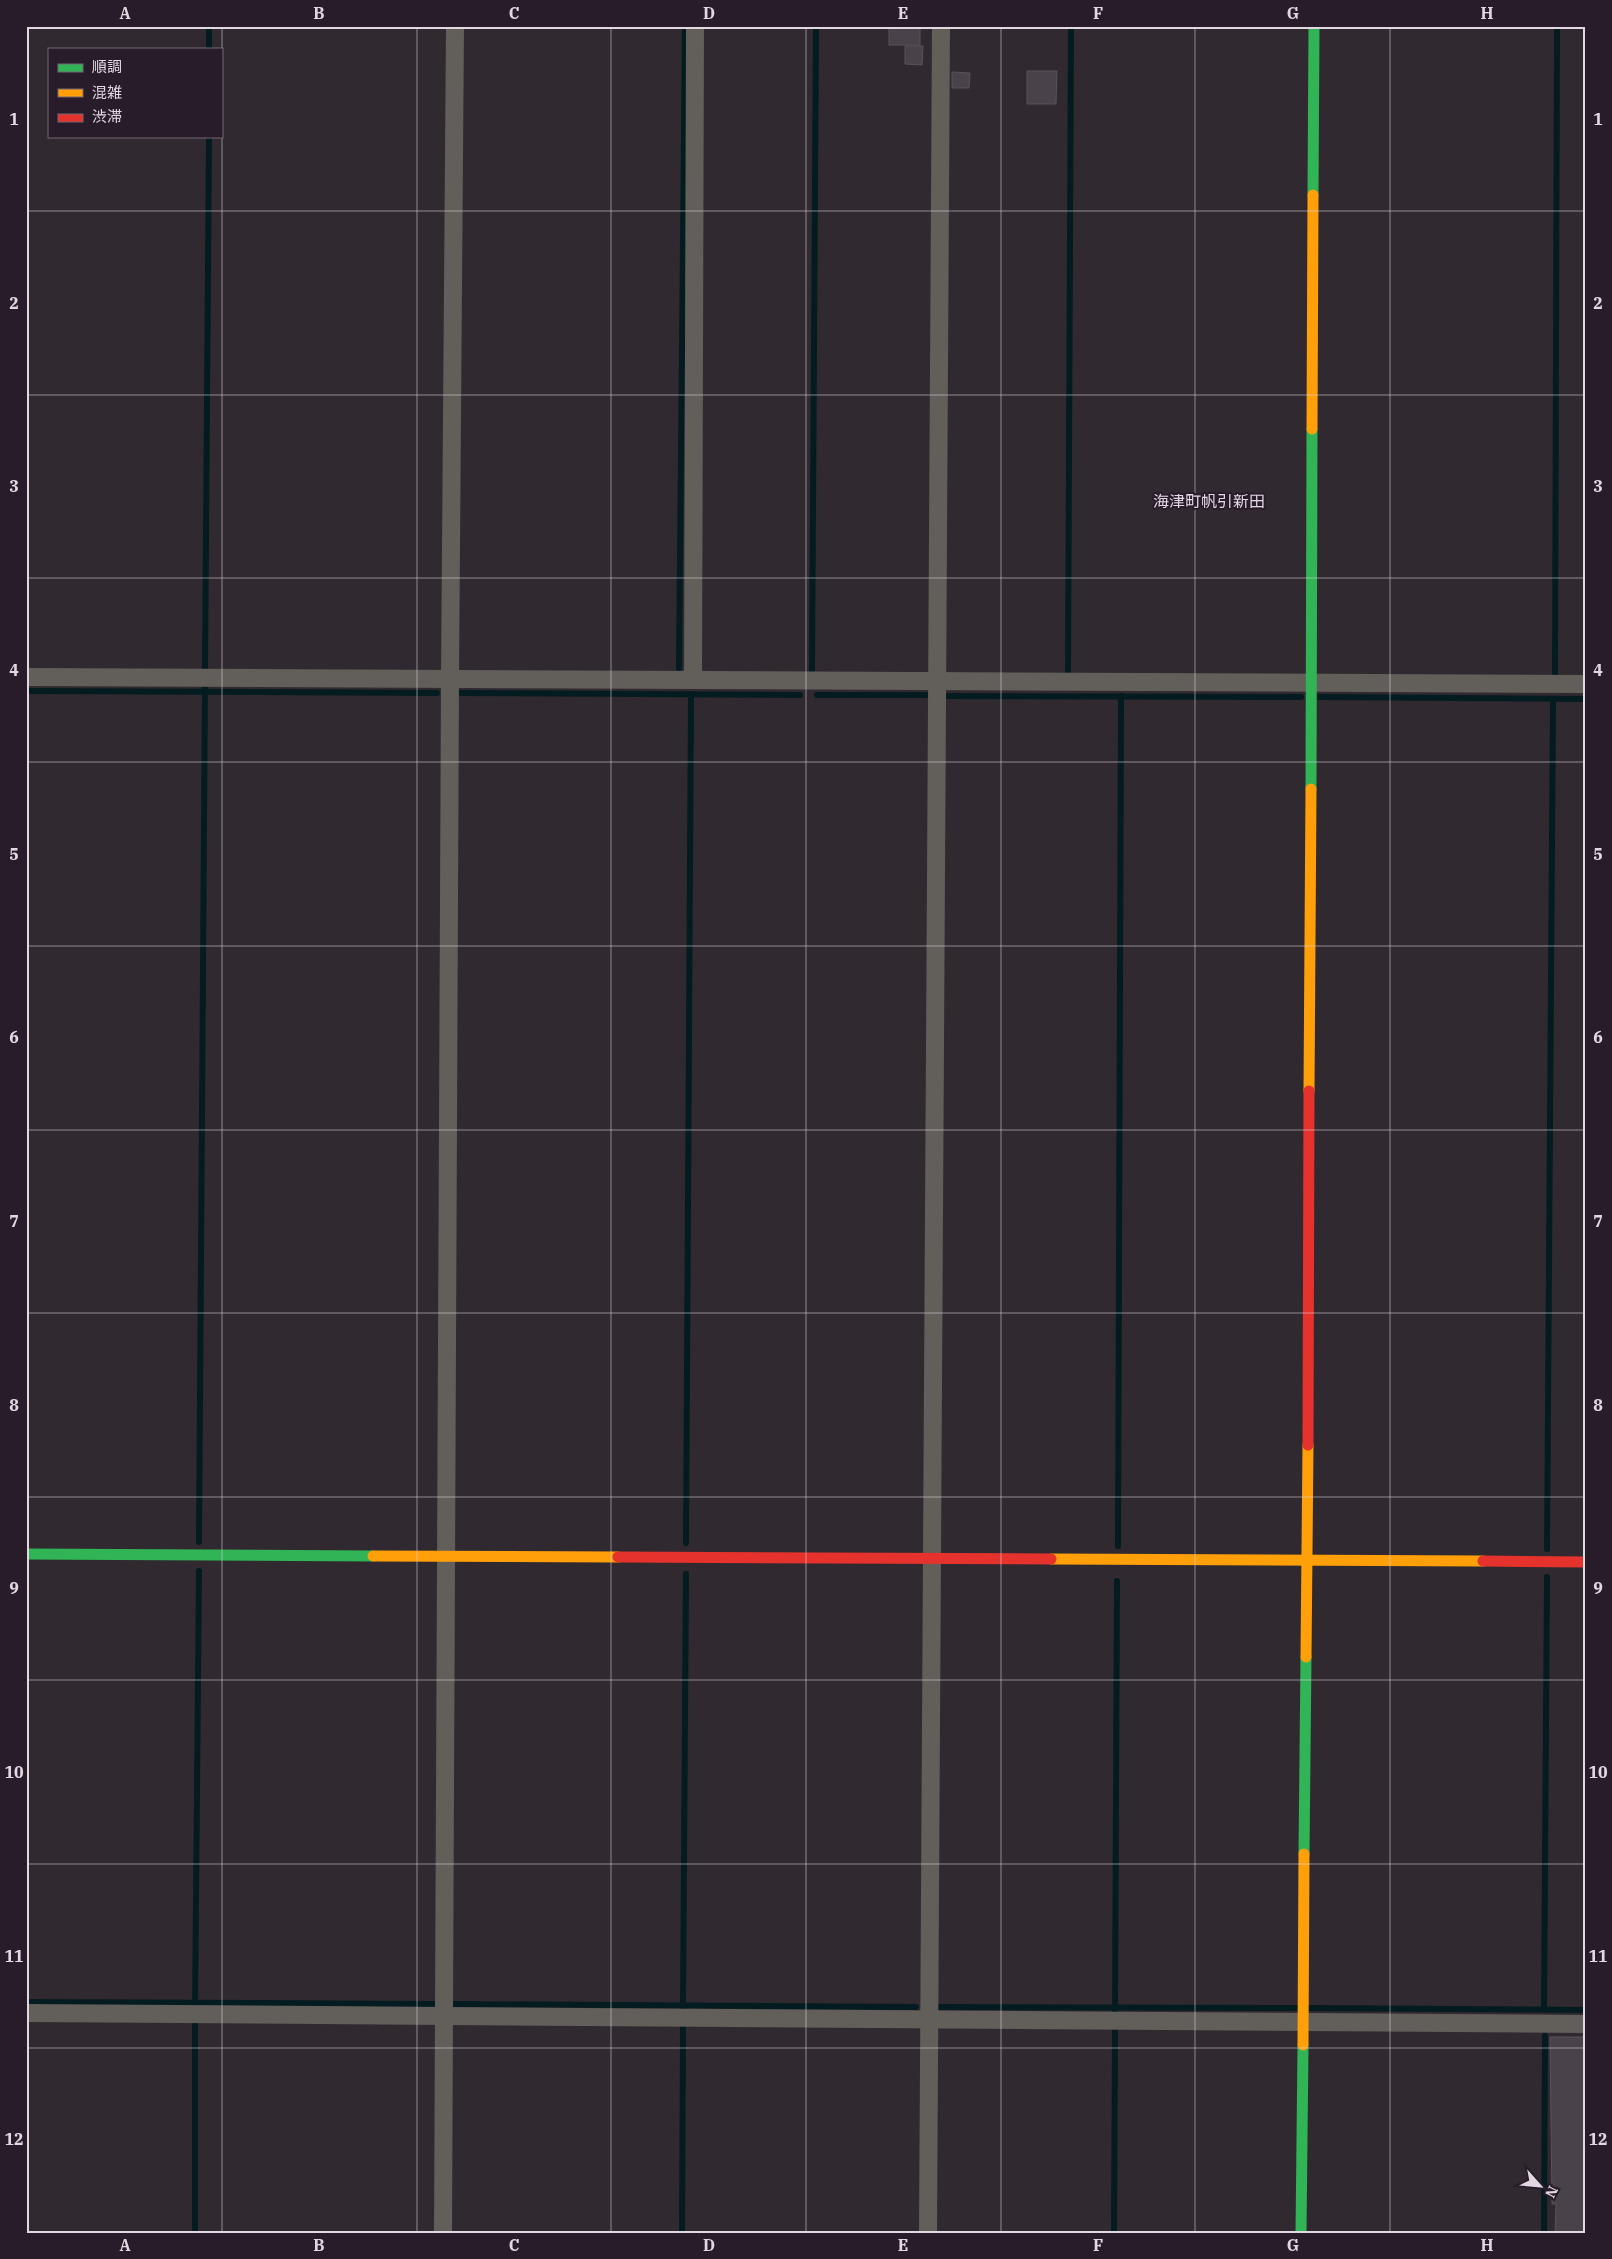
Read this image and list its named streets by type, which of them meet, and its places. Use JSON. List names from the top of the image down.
{
  "districts": ["海津町帆引新田"],
  "legend": ["順調", "混雑", "渋滞"],
  "north": "bottom right",
  "grid": {
    "columns": [
      "A",
      "B",
      "C",
      "D",
      "E",
      "F",
      "G",
      "H"
    ],
    "rows": [
      "1",
      "2",
      "3",
      "4",
      "5",
      "6",
      "7",
      "8",
      "9",
      "10",
      "11",
      "12"
    ]
  }
}
